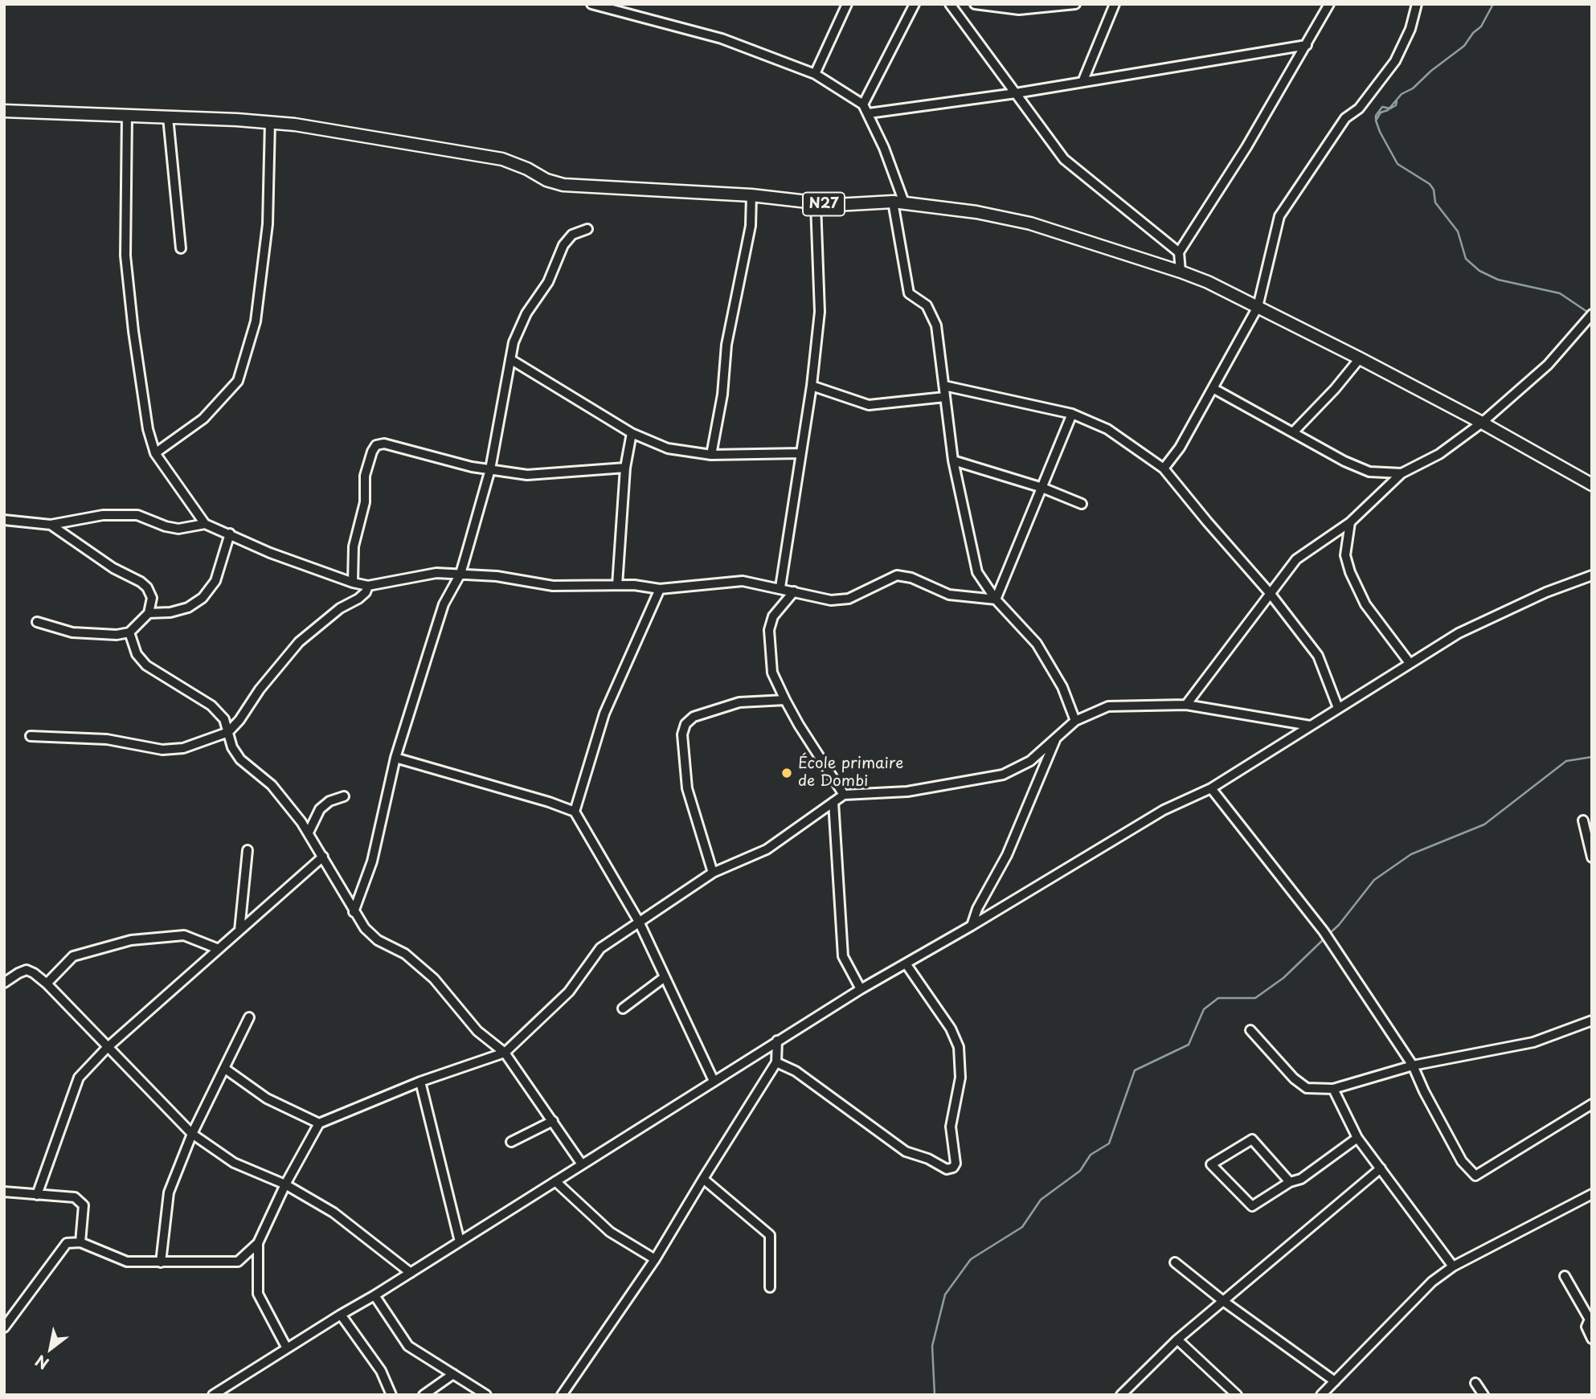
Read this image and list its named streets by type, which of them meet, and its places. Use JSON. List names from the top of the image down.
{
  "streets": {
    "main road": ["N27"]
  },
  "places": ["École primaire de Dombi"],
  "north": "bottom left"
}
